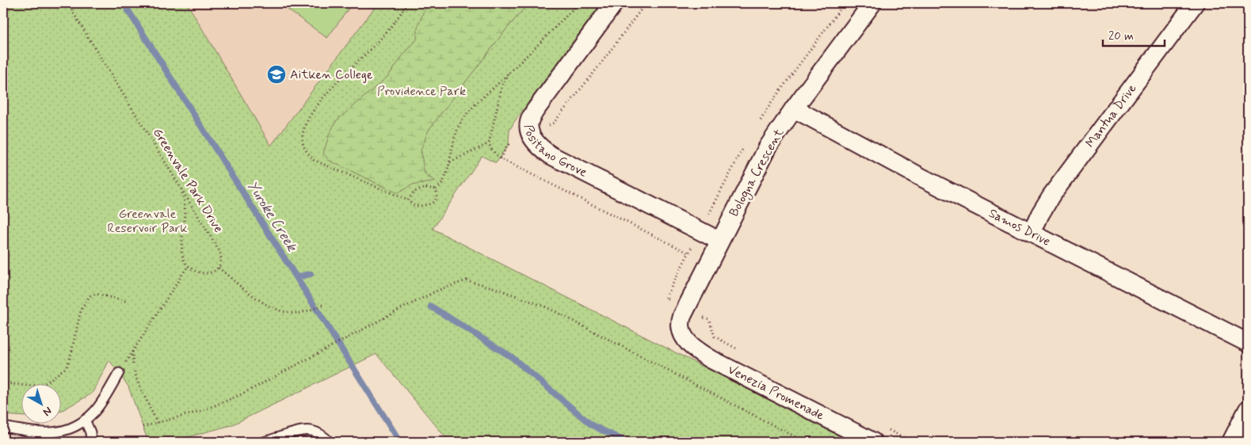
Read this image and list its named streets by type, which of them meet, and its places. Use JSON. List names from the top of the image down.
{
  "streets": {
    "street": [
      "Mantua Drive",
      "Positano Grove",
      "Bologna Crescent",
      "Samos Drive",
      "Venezia Promenade"
    ],
    "path": ["Greenvale Park Drive"]
  },
  "crossings": [
    ["Mantua Drive", "Samos Drive"],
    ["Positano Grove", "Bologna Crescent"],
    ["Bologna Crescent", "Samos Drive"],
    ["Bologna Crescent", "Venezia Promenade"]
  ],
  "water": ["Yuroke Creek"],
  "parks": ["Providence Park", "Greenvale Reservoir Park"],
  "places": {
    "school or university": ["Aitken College"]
  },
  "scale_bar": "20 m",
  "north": "bottom right"
}
